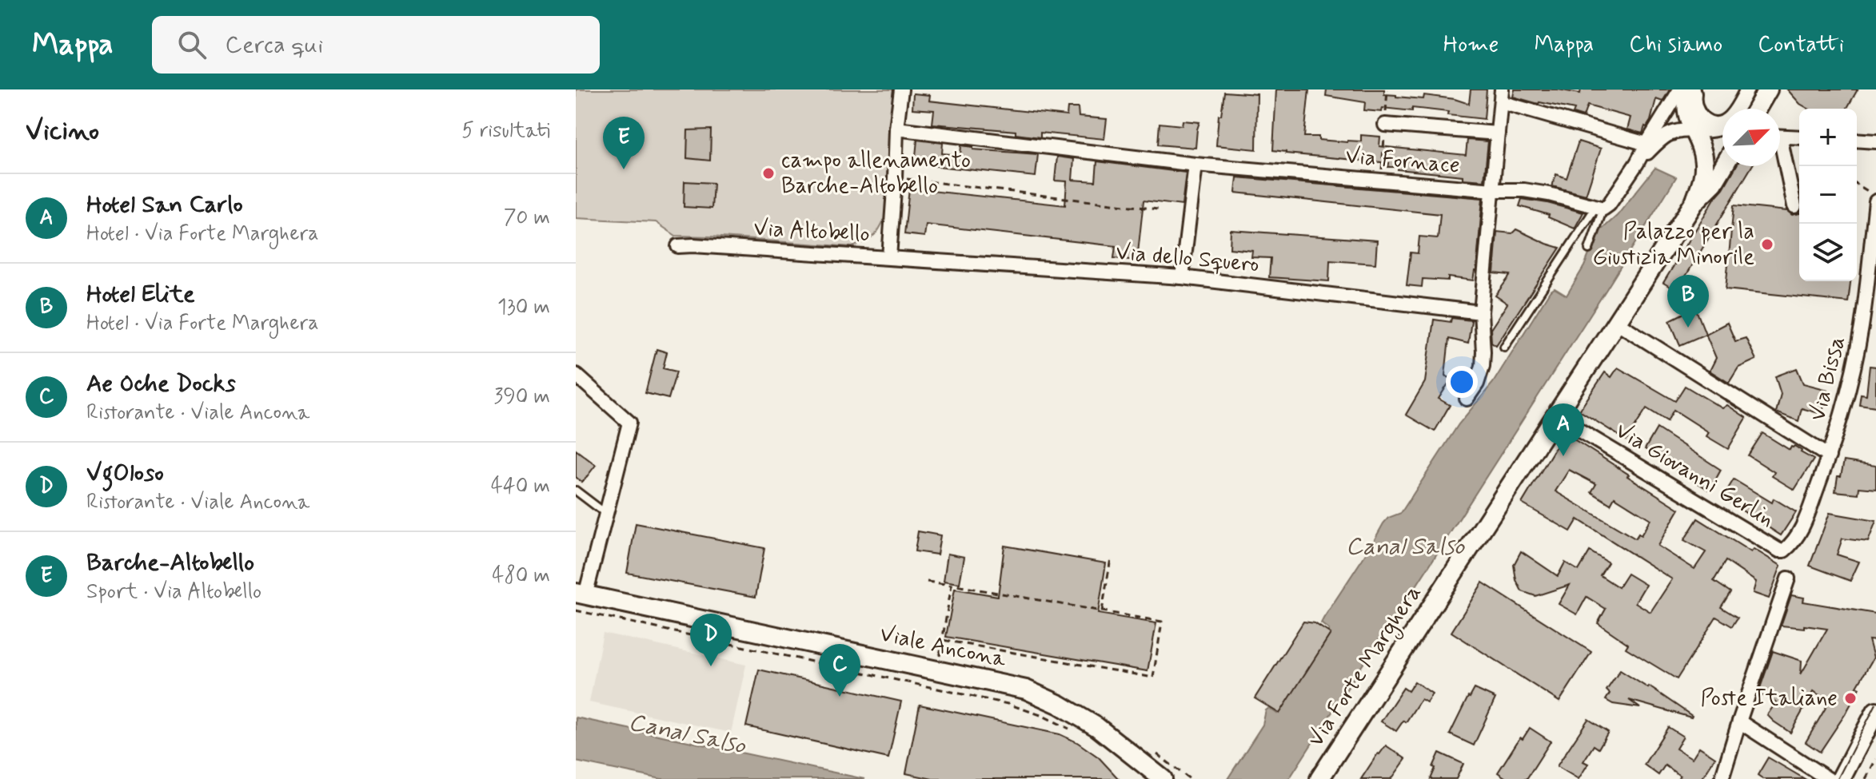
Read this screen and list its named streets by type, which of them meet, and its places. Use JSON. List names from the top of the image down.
{
  "streets": {
    "street": [
      "Via Fornace",
      "Via Altobello",
      "Via dello Squero",
      "Via Bissa",
      "Via Giovanni Gerlin",
      "Viale Ancona",
      "Via Forte Marghera"
    ]
  },
  "crossings": [
    ["Via Fornace", "Via Altobello"],
    ["Via Altobello", "Via dello Squero"],
    ["Via Bissa", "Via Giovanni Gerlin"],
    ["Via Giovanni Gerlin", "Via Forte Marghera"]
  ],
  "water": ["Canal Salso"],
  "places": ["campo allenamento Barche-Altobello", "Palazzo per la Giustizia Minorile", "Poste Italiane"],
  "north": "top right",
  "page": {
    "header": "Mappa",
    "search": "Cerca qui",
    "nav": [
      "Home",
      "Mappa",
      "Chi siamo",
      "Contatti"
    ],
    "heading": ["Vicino", "5 risultati"],
    "map_buttons": ["+", "−"],
    "pins": [
      "E",
      "B",
      "A",
      "D",
      "C"
    ],
    "list": [
      {
        "mark": "A",
        "name": "Hotel San Carlo",
        "note": "Hotel · Via Forte Marghera",
        "value": "70 m"
      },
      {
        "mark": "B",
        "name": "Hotel Elite",
        "note": "Hotel · Via Forte Marghera",
        "value": "130 m"
      },
      {
        "mark": "C",
        "name": "Ae Oche Docks",
        "note": "Ristorante · Viale Ancona",
        "value": "390 m"
      },
      {
        "mark": "D",
        "name": "VgOloso",
        "note": "Ristorante · Viale Ancona",
        "value": "440 m"
      },
      {
        "mark": "E",
        "name": "Barche-Altobello",
        "note": "Sport · Via Altobello",
        "value": "480 m"
      }
    ]
  }
}
